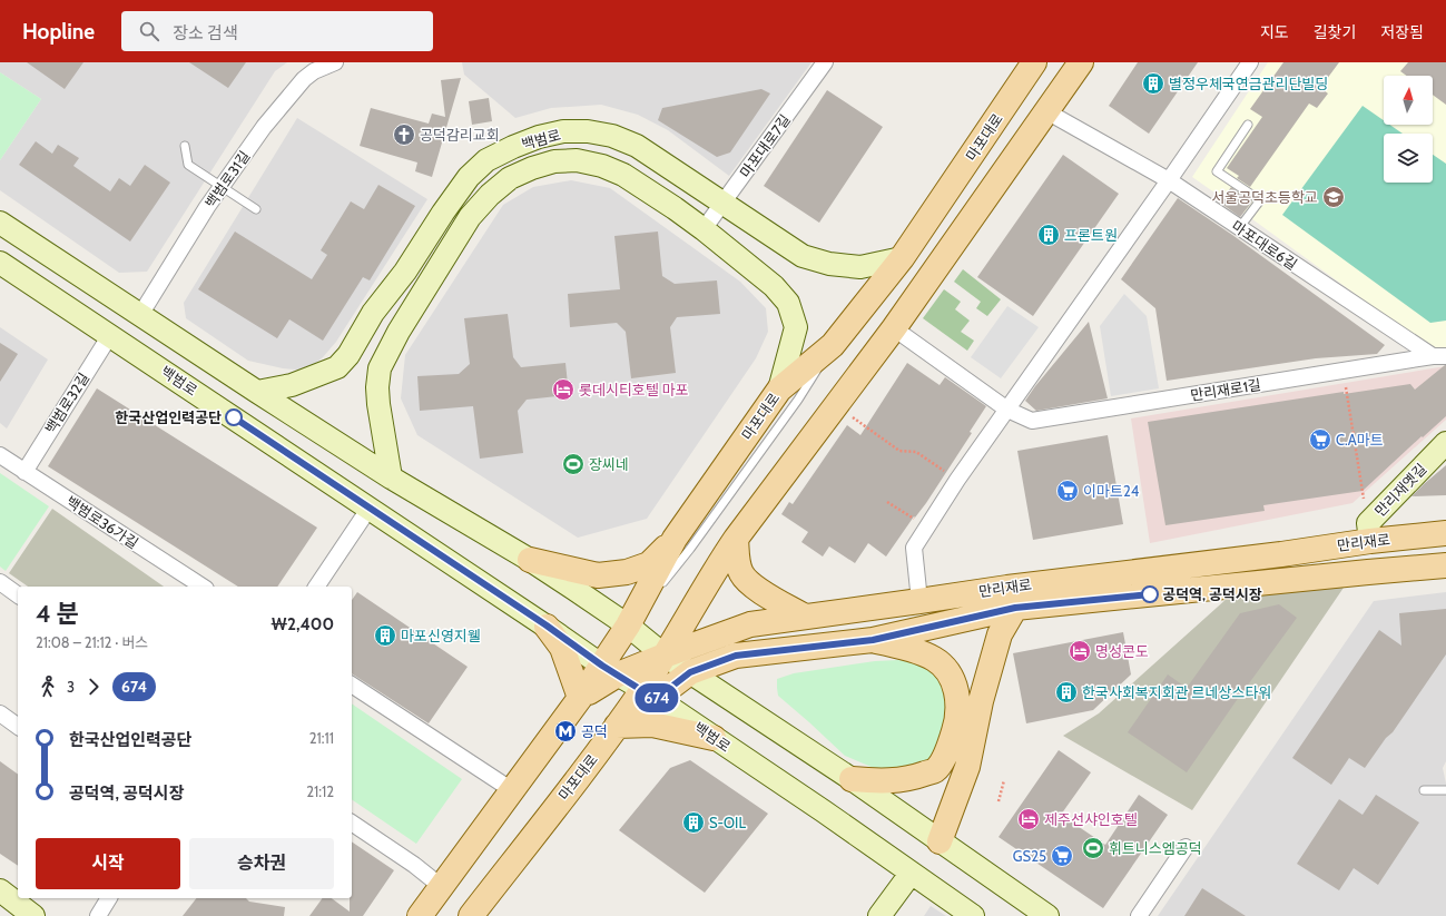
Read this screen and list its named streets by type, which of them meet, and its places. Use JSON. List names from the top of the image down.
{
  "streets": {
    "main road": [
      "마포대로",
      "백범로",
      "만리재옛길",
      "만리재로"
    ],
    "street": [
      "마포대로7길",
      "백범로31길",
      "마포대로6길",
      "만리재로1길",
      "백범로32길",
      "백범로36가길"
    ]
  },
  "crossings": [
    ["마포대로", "백범로"],
    ["마포대로", "마포대로6길"],
    ["마포대로", "만리재로"],
    ["백범로", "마포대로7길"],
    ["백범로", "백범로32길"],
    ["백범로", "만리재로"],
    ["마포대로6길", "만리재로1길"],
    ["백범로32길", "백범로36가길"],
    ["만리재옛길", "만리재로"]
  ],
  "places": {
    "building": [
      "별정우체국연금관리단빌딩",
      "프론트원",
      "마포신영지웰",
      "한국사회복지회관 르네상스타워",
      "S-OIL"
    ],
    "church": ["공덕감리교회"],
    "school or university": ["서울공덕초등학교"],
    "hotel": ["롯데시티호텔 마포", "명성콘도", "제주선샤인호텔"],
    "other": ["한국산업인력공단", "공덕역, 공덕시장"],
    "supermarket": ["C.A마트", "이마트24", "GS25"],
    "sports": ["장씨네", "휘트니스엠공덕"],
    "metro station": ["공덕"]
  },
  "lines": ["bus line 674"],
  "north": "top",
  "page": {
    "header": "Hopline",
    "search": "장소 검색",
    "nav": ["지도", "길찾기", "저장됨"],
    "on_map": "674",
    "heading": ["4 분", "21:08 – 21:12 · 버스", "₩2,400"],
    "legs": ["3", "674"],
    "list": [
      {
        "name": "한국산업인력공단",
        "value": "21:11"
      },
      {
        "name": "공덕역, 공덕시장",
        "value": "21:12"
      }
    ],
    "buttons": ["시작", "승차권"]
  }
}
